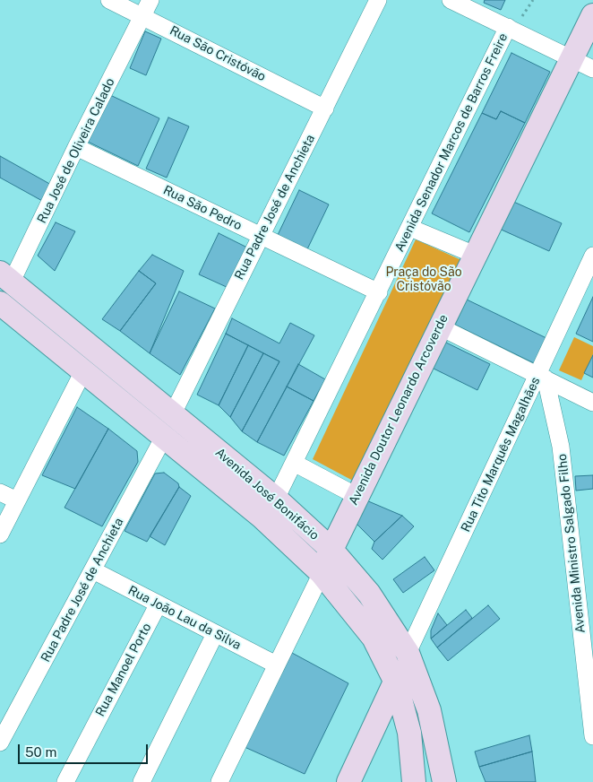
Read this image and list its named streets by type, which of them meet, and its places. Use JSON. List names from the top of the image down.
{
  "streets": {
    "main road": ["Avenida Doutor Leonardo Arcoverde", "Avenida José Bonifácio"],
    "street": [
      "Rua São Cristóvão",
      "Avenida Senador Marcos de Barros Freire",
      "Rua José de Oliveira Calado",
      "Rua Padre José de Anchieta",
      "Rua São Pedro",
      "Rua Tito Marquês Magalhães",
      "Avenida Ministro Salgado Filho",
      "Rua João Lau da Silva",
      "Rua Manoel Porto"
    ]
  },
  "crossings": [
    ["Rua São Cristóvão", "Rua José de Oliveira Calado"],
    ["Rua São Cristóvão", "Rua Padre José de Anchieta"],
    ["Avenida Senador Marcos de Barros Freire", "Rua São Pedro"],
    ["Avenida Senador Marcos de Barros Freire", "Avenida José Bonifácio"],
    ["Rua José de Oliveira Calado", "Rua São Pedro"],
    ["Rua José de Oliveira Calado", "Avenida José Bonifácio"],
    ["Rua Padre José de Anchieta", "Rua São Pedro"],
    ["Rua Padre José de Anchieta", "Avenida José Bonifácio"],
    ["Rua Padre José de Anchieta", "Rua João Lau da Silva"],
    ["Avenida Doutor Leonardo Arcoverde", "Avenida José Bonifácio"],
    ["Avenida Doutor Leonardo Arcoverde", "Rua João Lau da Silva"],
    ["Rua Tito Marquês Magalhães", "Avenida José Bonifácio"],
    ["Rua Tito Marquês Magalhães", "Avenida Ministro Salgado Filho"],
    ["Rua João Lau da Silva", "Rua Manoel Porto"]
  ],
  "parks": ["Praça do São Cristóvão"],
  "scale_bar": "50 m"
}
